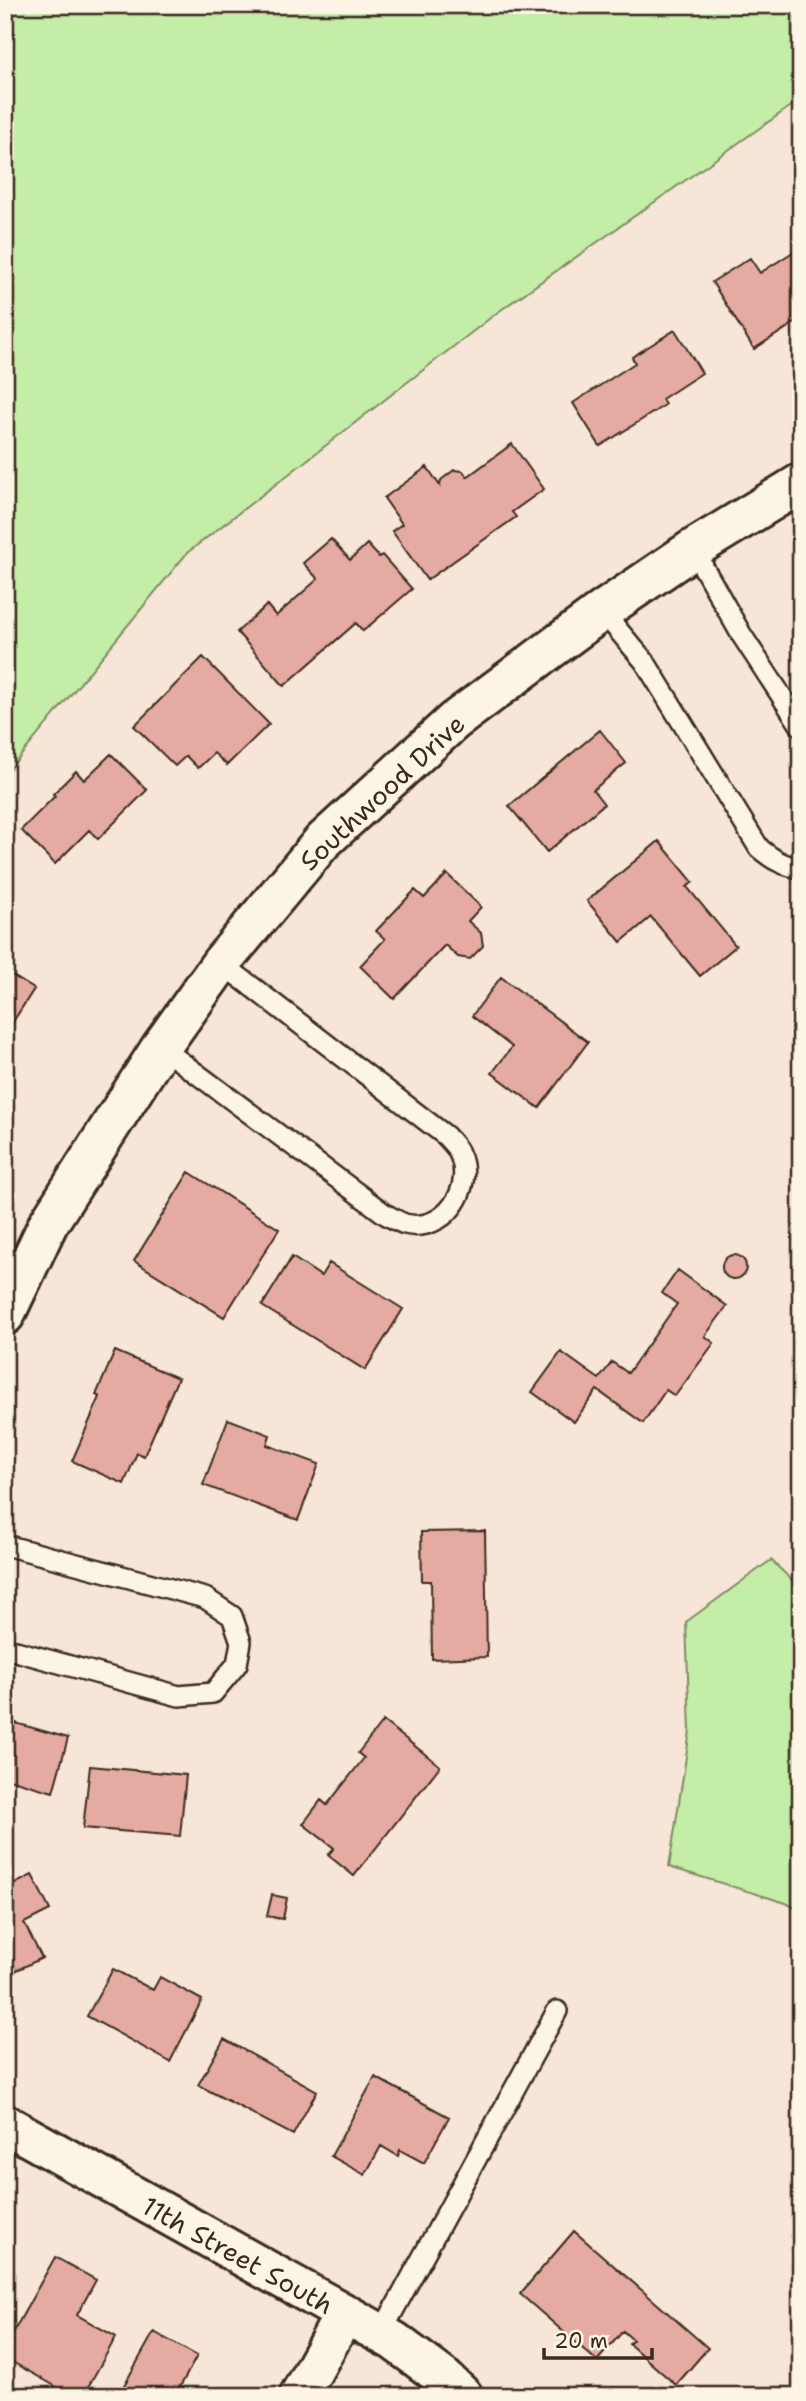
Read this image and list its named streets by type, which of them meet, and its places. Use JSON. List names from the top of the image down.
{
  "streets": {
    "street": ["Southwood Drive", "11th Street South"]
  },
  "scale_bar": "20 m"
}
